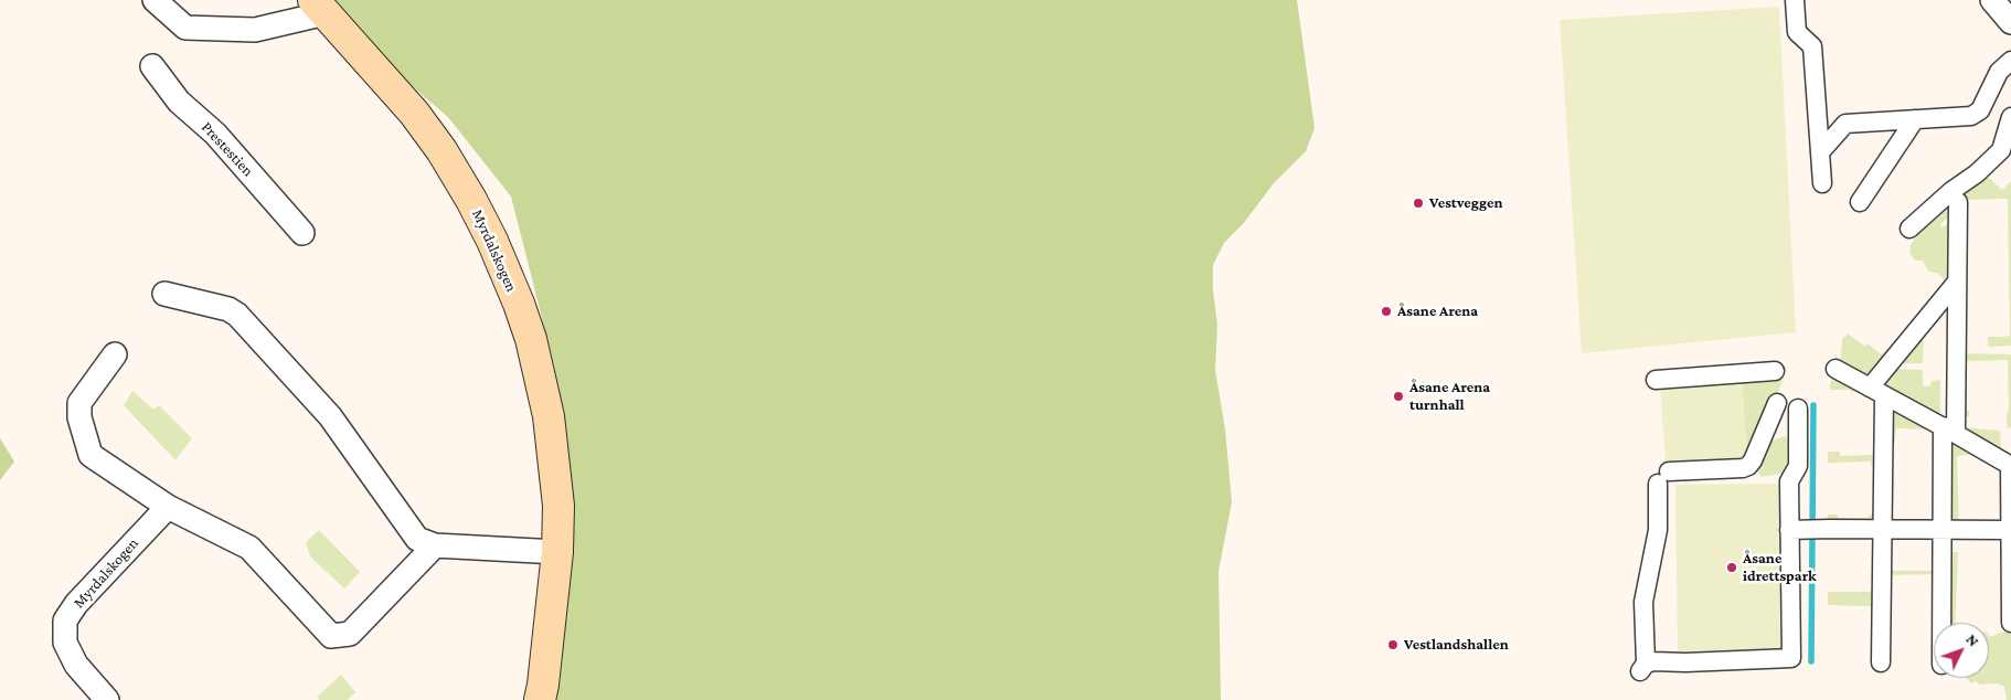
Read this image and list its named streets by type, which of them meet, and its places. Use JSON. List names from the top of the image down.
{
  "streets": {
    "main road": ["Myrdalskogen"],
    "street": ["Prestestien"]
  },
  "places": [
    "Vestveggen",
    "Åsane Arena",
    "Åsane Arena turnhall",
    "Åsane idrettspark",
    "Vestlandshallen"
  ],
  "north": "top right"
}
